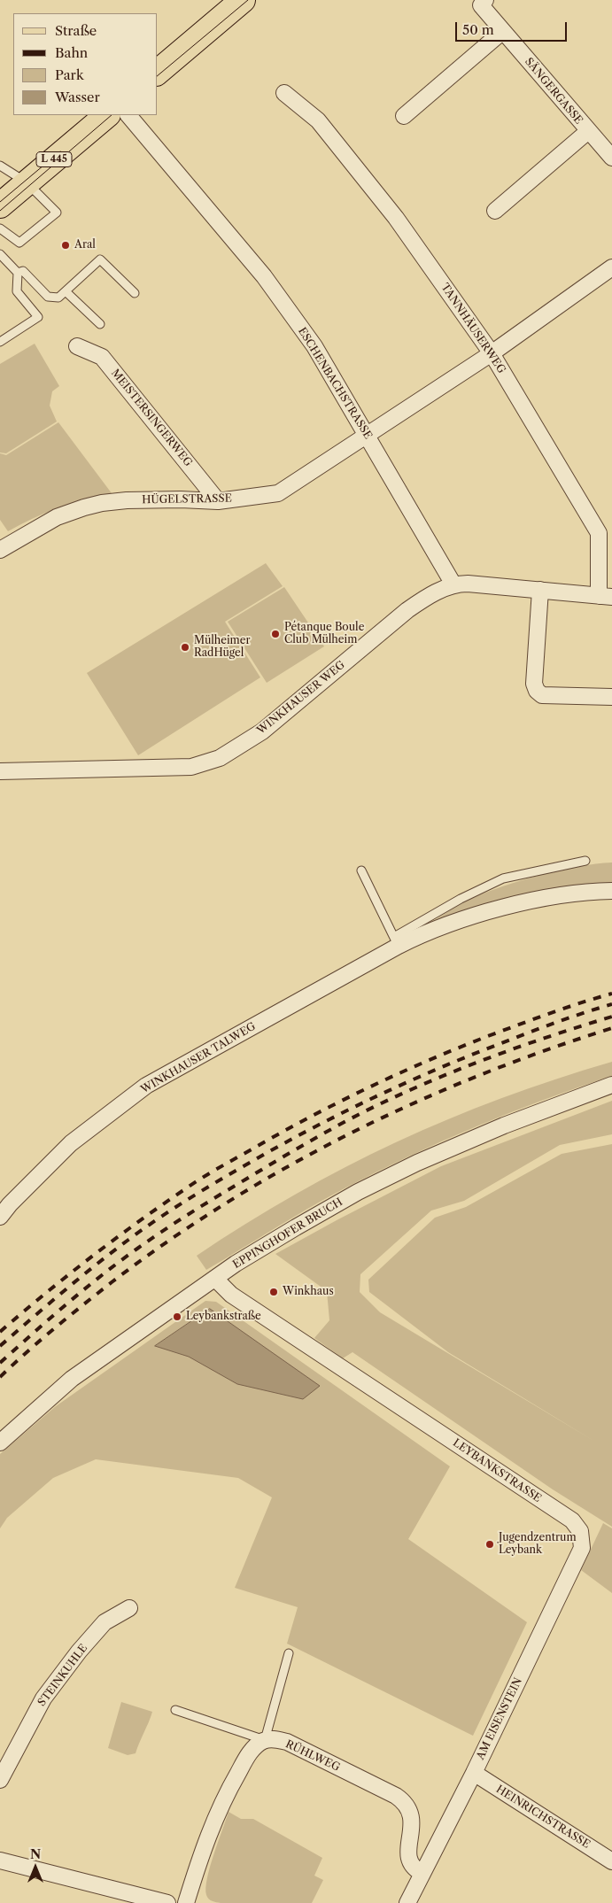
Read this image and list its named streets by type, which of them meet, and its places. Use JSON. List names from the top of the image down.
{
  "streets": {
    "main road": ["L 445"],
    "street": [
      "SÄNGERGASSE",
      "TANNHÄUSERWEG",
      "ESCHENBACHSTRASSE",
      "MEISTERSINGERWEG",
      "HÜGELSTRASSE",
      "WINKHAUSER WEG",
      "WINKHAUSER TALWEG",
      "EPPINGHOFER BRUCH",
      "LEYBANKSTRASSE",
      "STEINKUHLE",
      "AM EISENSTEIN",
      "RÜHLWEG",
      "HEINRICHSTRASSE"
    ]
  },
  "crossings": [
    ["TANNHÄUSERWEG", "HÜGELSTRASSE"],
    ["TANNHÄUSERWEG", "WINKHAUSER WEG"],
    ["ESCHENBACHSTRASSE", "HÜGELSTRASSE"],
    ["ESCHENBACHSTRASSE", "WINKHAUSER WEG"],
    ["MEISTERSINGERWEG", "HÜGELSTRASSE"],
    ["EPPINGHOFER BRUCH", "LEYBANKSTRASSE"],
    ["LEYBANKSTRASSE", "AM EISENSTEIN"],
    ["AM EISENSTEIN", "RÜHLWEG"],
    ["AM EISENSTEIN", "HEINRICHSTRASSE"]
  ],
  "places": [
    "Aral",
    "Pétanque Boule Club Mülheim",
    "Mülheimer RadHügel",
    "Winkhaus",
    "Leybankstraße",
    "Jugendzentrum Leybank"
  ],
  "legend": [
    "Straße",
    "Bahn",
    "Park",
    "Wasser"
  ],
  "scale_bar": "50 m",
  "north": "top"
}
